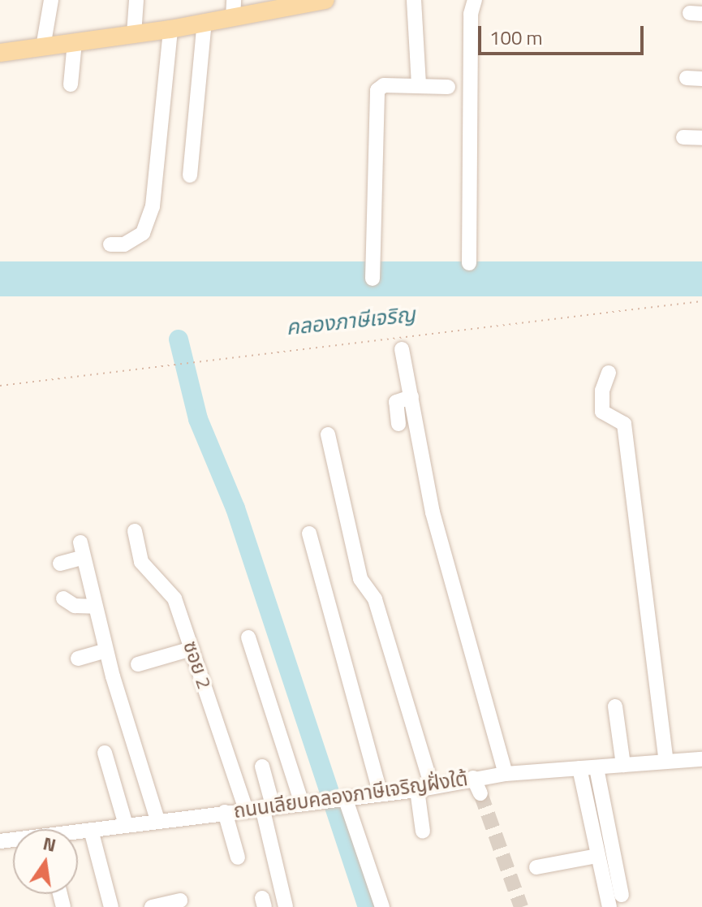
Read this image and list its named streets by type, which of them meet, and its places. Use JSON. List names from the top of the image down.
{
  "streets": {
    "street": ["ซอย 2", "ถนนเลียบคลองภาษีเจริญฝั่งใต้"]
  },
  "crossings": [
    ["ซอย 2", "ถนนเลียบคลองภาษีเจริญฝั่งใต้"]
  ],
  "water": ["คลองภาษีเจริญ"],
  "scale_bar": "100 m",
  "north": "top"
}
